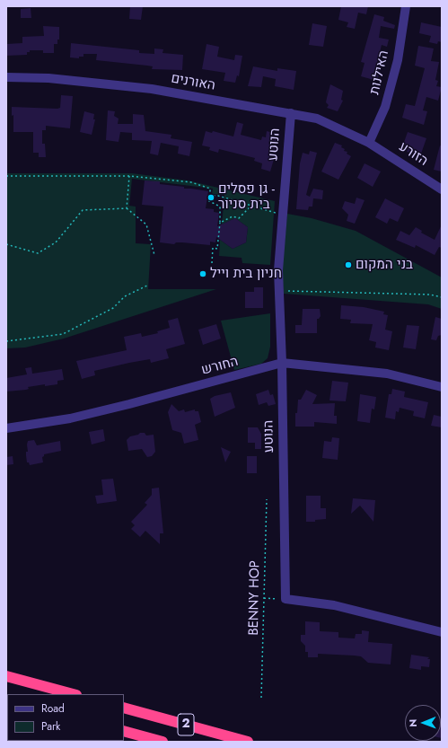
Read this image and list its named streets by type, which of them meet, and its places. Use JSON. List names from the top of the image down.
{
  "streets": {
    "highway": ["2"],
    "street": [
      "האילנות",
      "האורנים",
      "הנוטע",
      "הזורע",
      "החורש"
    ],
    "path": ["BENNY HOP"]
  },
  "crossings": [
    ["האילנות", "האורנים"],
    ["האילנות", "הזורע"],
    ["האורנים", "הנוטע"],
    ["האורנים", "הזורע"],
    ["הנוטע", "החורש"]
  ],
  "places": ["גן פסלים - בית סניור", "בני המקום", "חניון בית וייל"],
  "legend": ["Road", "Park"],
  "north": "left"
}
